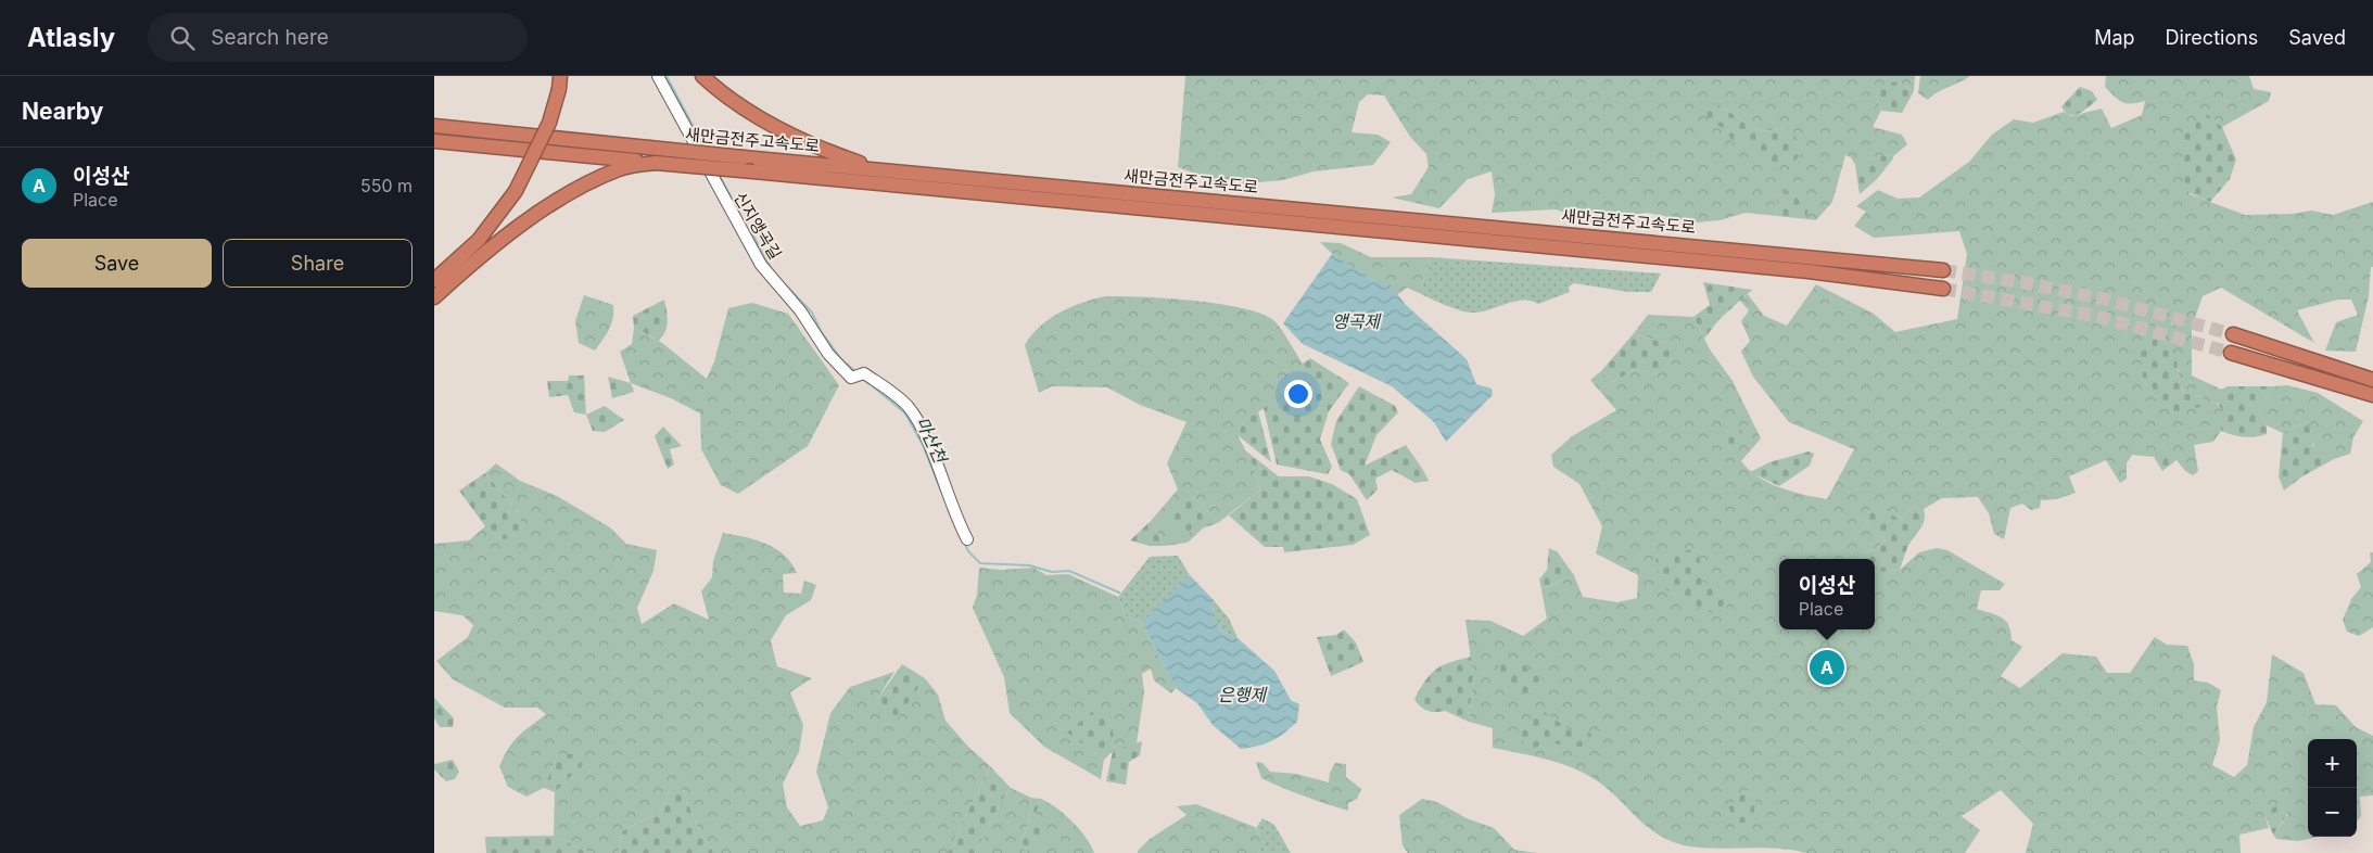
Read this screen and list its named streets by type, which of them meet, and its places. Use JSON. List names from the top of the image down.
{
  "streets": {
    "highway": ["새만금전주고속도로"],
    "street": ["신지앵곡길"]
  },
  "water": ["앵곡제", "마산천", "은행제"],
  "page": {
    "header": "Atlasly",
    "search": "Search here",
    "nav": ["Map", "Directions", "Saved"],
    "heading": "Nearby",
    "list": [
      {
        "mark": "A",
        "name": "이성산",
        "note": "Place",
        "value": "550 m"
      }
    ],
    "buttons": ["Save", "Share"],
    "popup": ["이성산", "Place"],
    "pins": "A",
    "map_buttons": ["+", "−"]
  }
}
